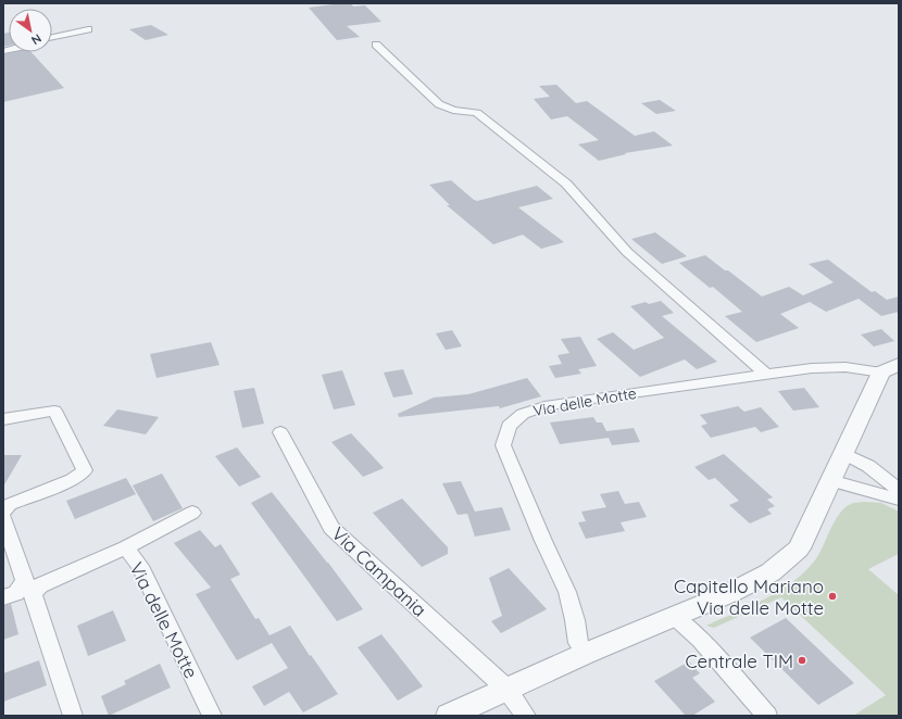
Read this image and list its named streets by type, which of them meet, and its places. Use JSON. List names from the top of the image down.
{
  "streets": {
    "street": ["Via delle Motte", "Via Campania"]
  },
  "crossings": [
    ["Via delle Motte", "Via Campania"]
  ],
  "places": ["Capitello Mariano Via delle Motte", "Centrale TIM"],
  "north": "bottom right"
}
